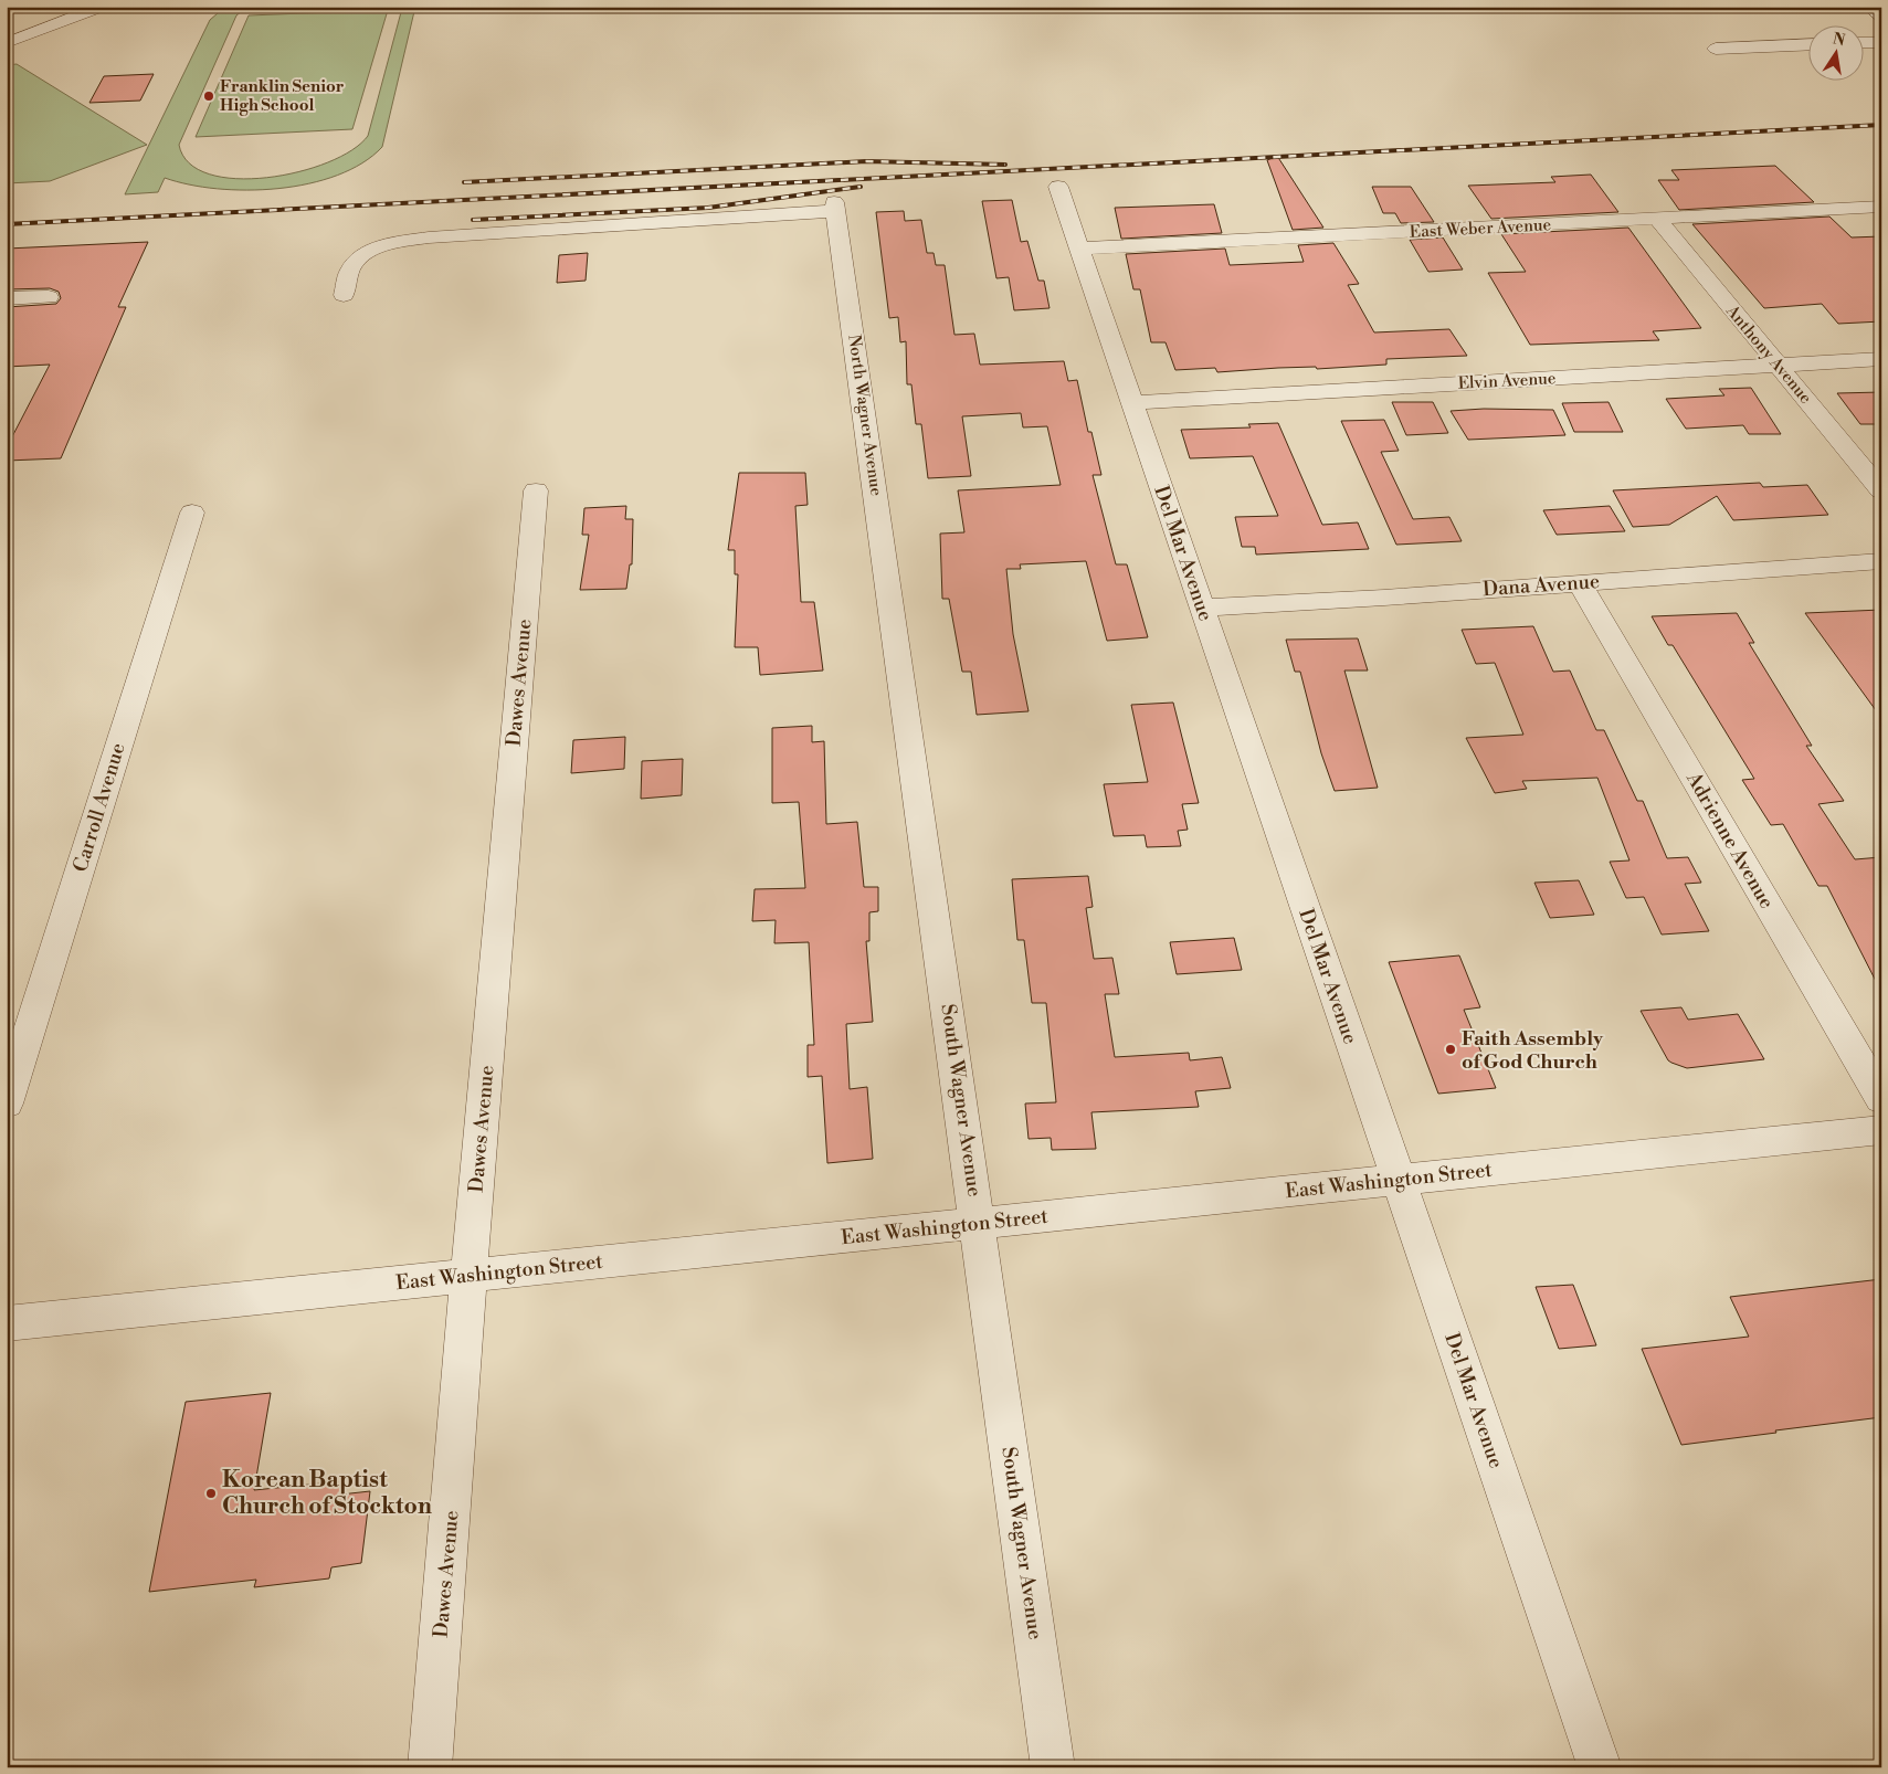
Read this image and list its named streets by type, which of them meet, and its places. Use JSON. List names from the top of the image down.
{
  "streets": {
    "street": [
      "East Weber Avenue",
      "Anthony Avenue",
      "Elvin Avenue",
      "North Wagner Avenue",
      "Del Mar Avenue",
      "Dana Avenue",
      "Dawes Avenue",
      "Carroll Avenue",
      "Adrienne Avenue",
      "South Wagner Avenue",
      "East Washington Street"
    ]
  },
  "crossings": [
    ["East Weber Avenue", "Anthony Avenue"],
    ["East Weber Avenue", "Del Mar Avenue"],
    ["Anthony Avenue", "Elvin Avenue"],
    ["Elvin Avenue", "Del Mar Avenue"],
    ["North Wagner Avenue", "South Wagner Avenue"],
    ["Del Mar Avenue", "Dana Avenue"],
    ["Del Mar Avenue", "East Washington Street"],
    ["Dana Avenue", "Adrienne Avenue"],
    ["Dawes Avenue", "East Washington Street"],
    ["South Wagner Avenue", "East Washington Street"]
  ],
  "places": ["Franklin Senior High School", "Faith Assembly of God Church", "Korean Baptist Church of Stockton"],
  "north": "top"
}
